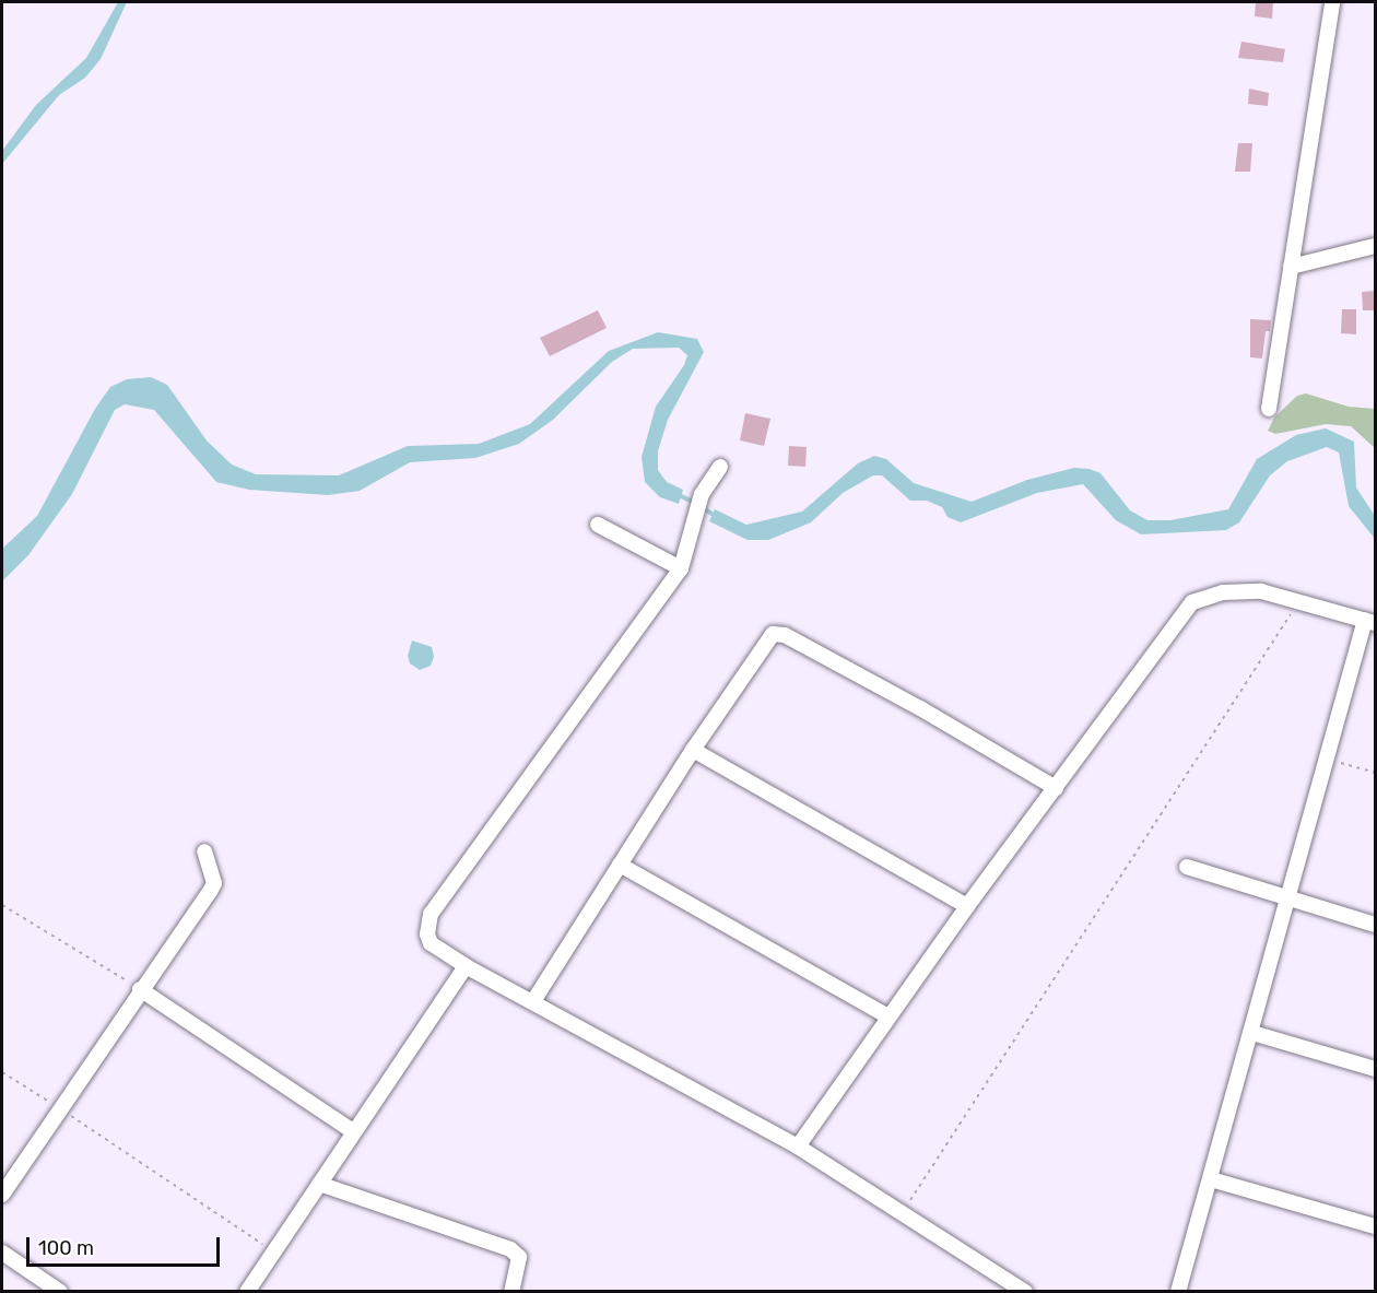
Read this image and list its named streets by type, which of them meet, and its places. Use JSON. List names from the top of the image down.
{
  "scale_bar": "100 m"
}
